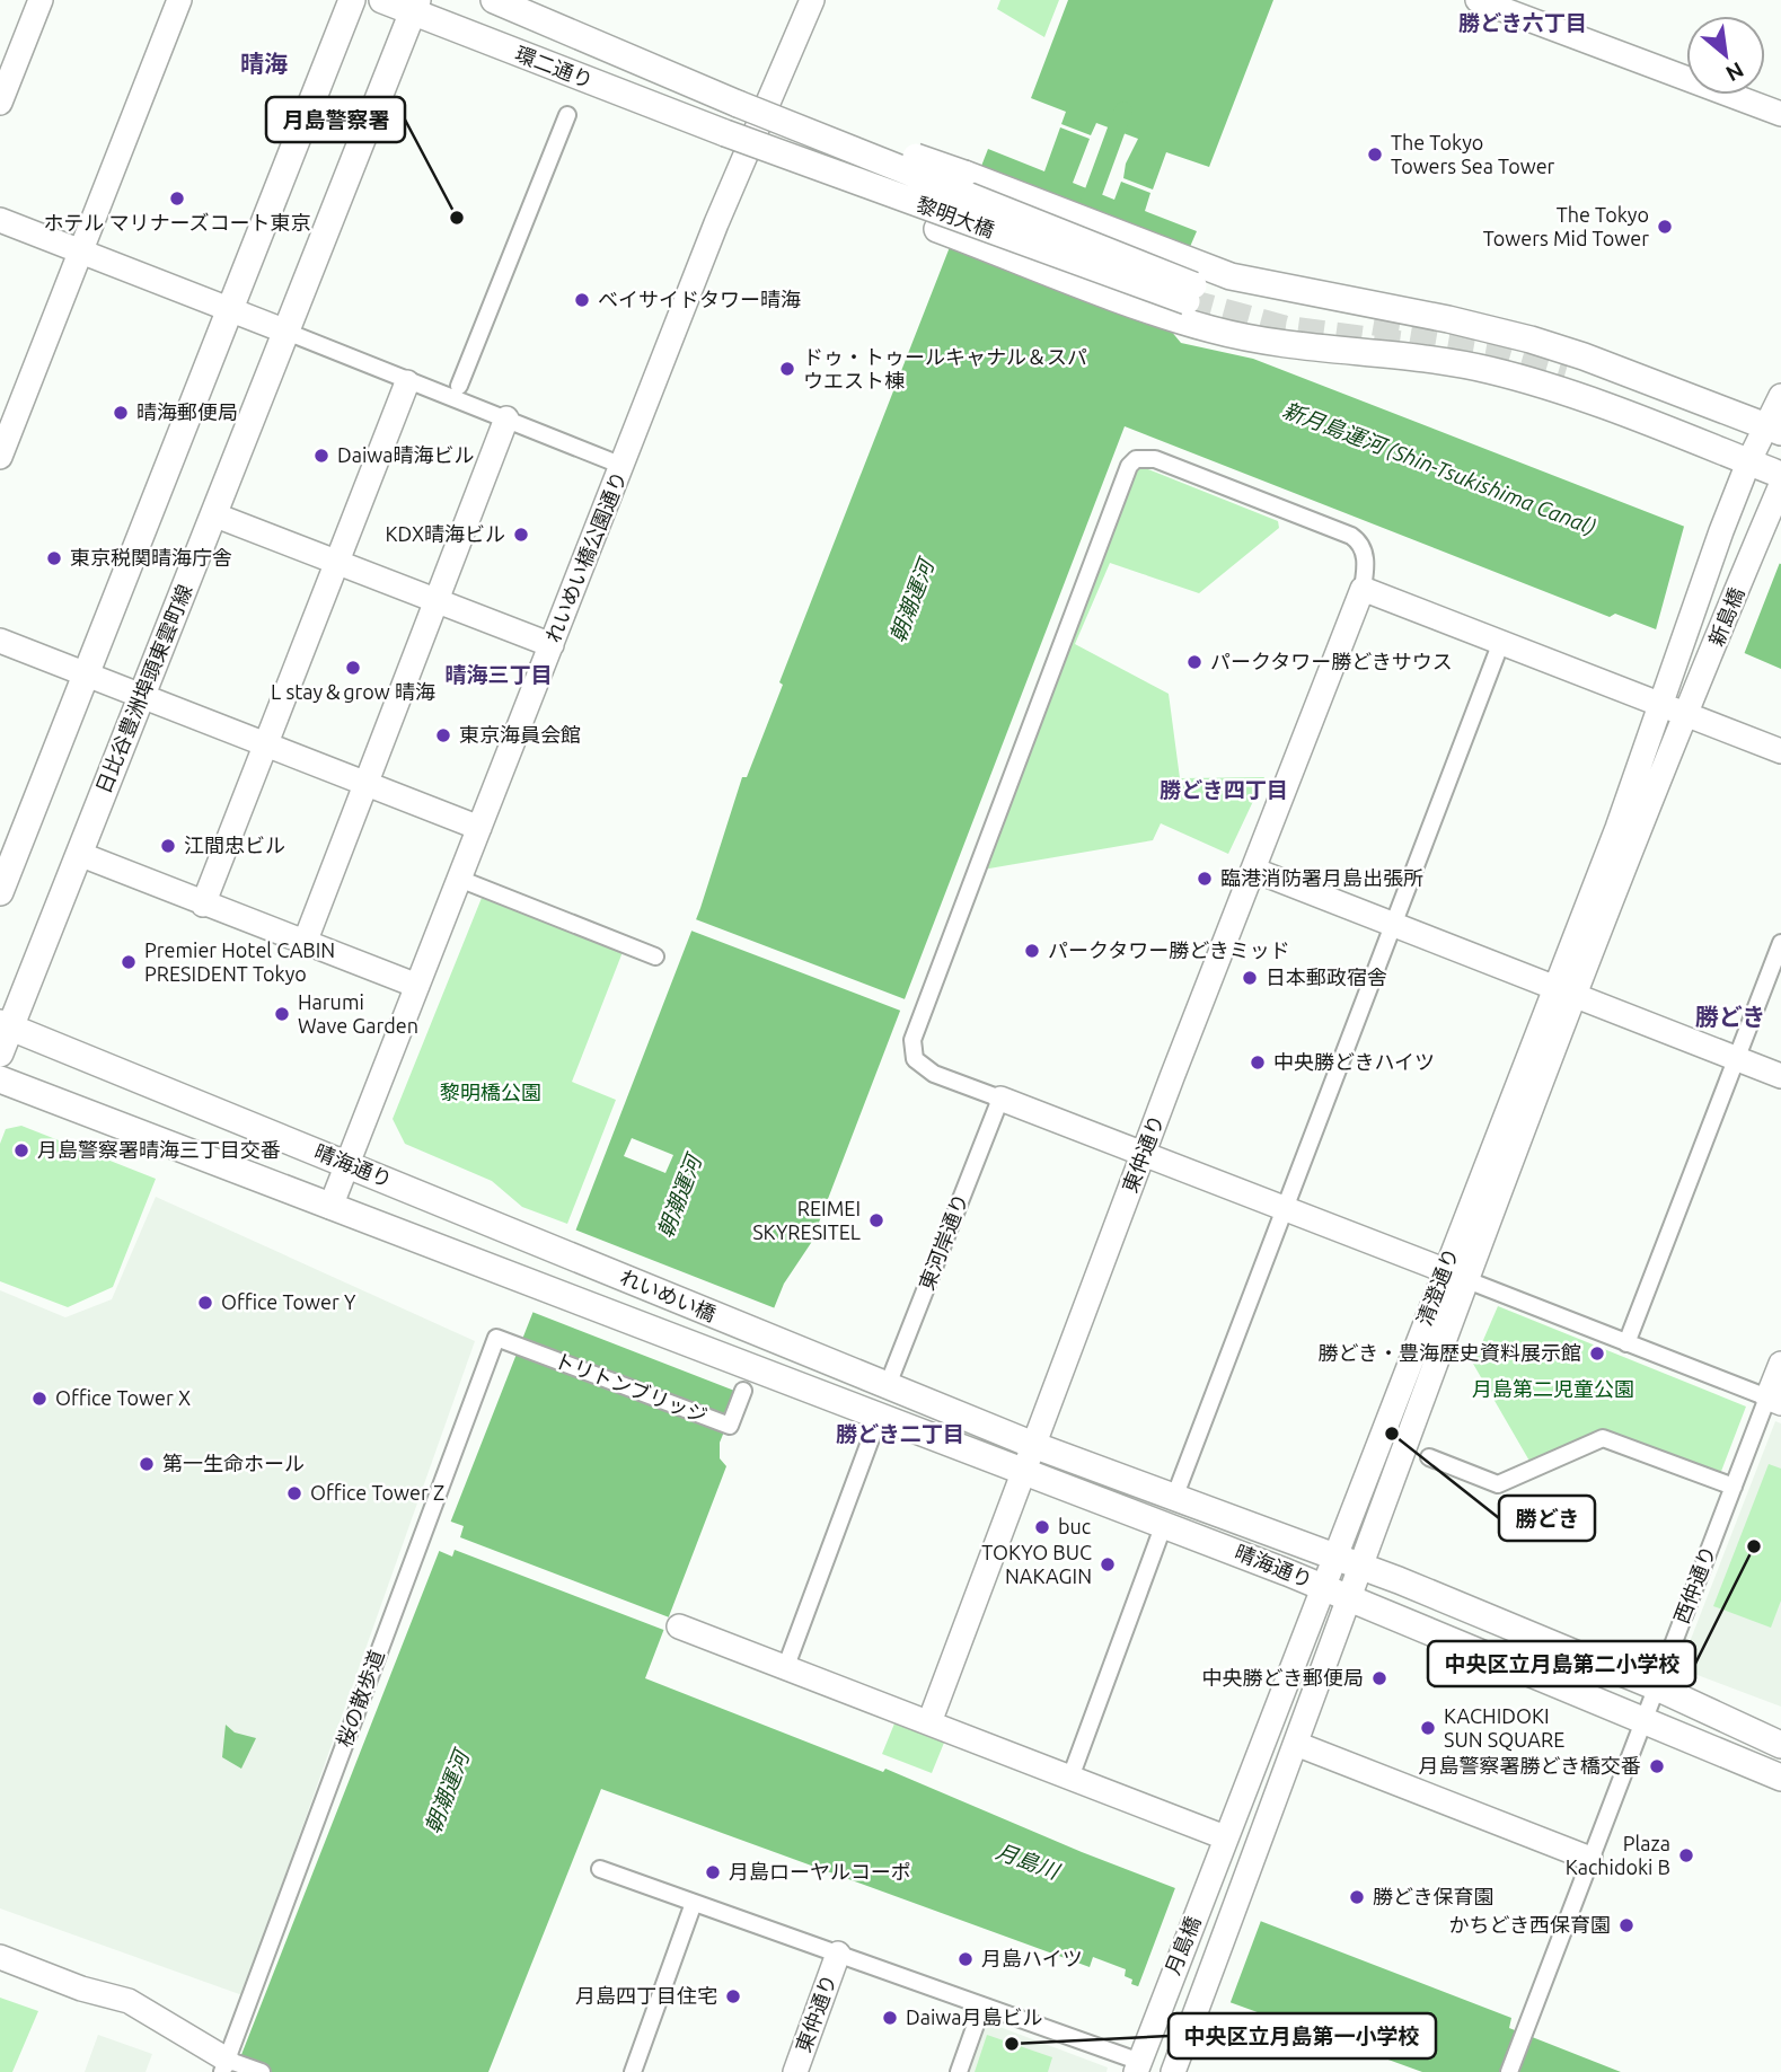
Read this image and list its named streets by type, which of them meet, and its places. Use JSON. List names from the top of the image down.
{
  "streets": {
    "main road": [
      "環二通り",
      "黎明大橋",
      "日比谷豊洲埠頭東雲町線",
      "晴海通り",
      "れいめい橋"
    ],
    "street": [
      "れいめい橋公園通り",
      "新島橋",
      "東仲通り",
      "東河岸通り",
      "清澄通り",
      "トリトンブリッジ",
      "西仲通り",
      "桜の散歩道",
      "月島橋"
    ]
  },
  "crossings": [
    ["環二通り", "黎明大橋"],
    ["環二通り", "日比谷豊洲埠頭東雲町線"],
    ["れいめい橋公園通り", "晴海通り"],
    ["れいめい橋公園通り", "れいめい橋"],
    ["新島橋", "清澄通り"],
    ["日比谷豊洲埠頭東雲町線", "晴海通り"],
    ["東仲通り", "晴海通り"],
    ["晴海通り", "東河岸通り"],
    ["晴海通り", "清澄通り"],
    ["晴海通り", "れいめい橋"],
    ["晴海通り", "西仲通り"],
    ["清澄通り", "月島橋"],
    ["トリトンブリッジ", "桜の散歩道"]
  ],
  "districts": [
    "勝どき六丁目",
    "晴海",
    "晴海三丁目",
    "勝どき四丁目",
    "勝どき",
    "勝どき二丁目"
  ],
  "water": ["新月島運河 (Shin-Tsukishima Canal)", "朝潮運河", "月島川"],
  "parks": ["黎明橋公園", "月島第二児童公園"],
  "places": [
    "The Tokyo Towers Sea Tower",
    "ホテル マリナーズコート東京",
    "月島警察署",
    "The Tokyo Towers Mid Tower",
    "ベイサイドタワー晴海",
    "ドゥ・トゥールキャナル＆スパ ウエスト棟",
    "晴海郵便局",
    "Daiwa晴海ビル",
    "KDX晴海ビル",
    "東京税関晴海庁舎",
    "パークタワー勝どきサウス",
    "L stay＆grow 晴海",
    "東京海員会館",
    "江間忠ビル",
    "臨港消防署月島出張所",
    "パークタワー勝どきミッド",
    "Premier Hotel CABIN PRESIDENT Tokyo",
    "日本郵政宿舎",
    "Harumi Wave Garden",
    "中央勝どきハイツ",
    "月島警察署晴海三丁目交番",
    "REIMEI SKYRESITEL",
    "Office Tower Y",
    "勝どき・豊海歴史資料展示館",
    "Office Tower X",
    "勝どき",
    "第一生命ホール",
    "Office Tower Z",
    "buc",
    "中央区立月島第二小学校",
    "TOKYO BUC NAKAGIN",
    "中央勝どき郵便局",
    "KACHIDOKI SUN SQUARE",
    "月島警察署勝どき橋交番",
    "Plaza Kachidoki B",
    "月島ローヤルコーポ",
    "勝どき保育園",
    "かちどき西保育園",
    "月島ハイツ",
    "月島四丁目住宅",
    "Daiwa月島ビル",
    "中央区立月島第一小学校"
  ],
  "north": "bottom right"
}
